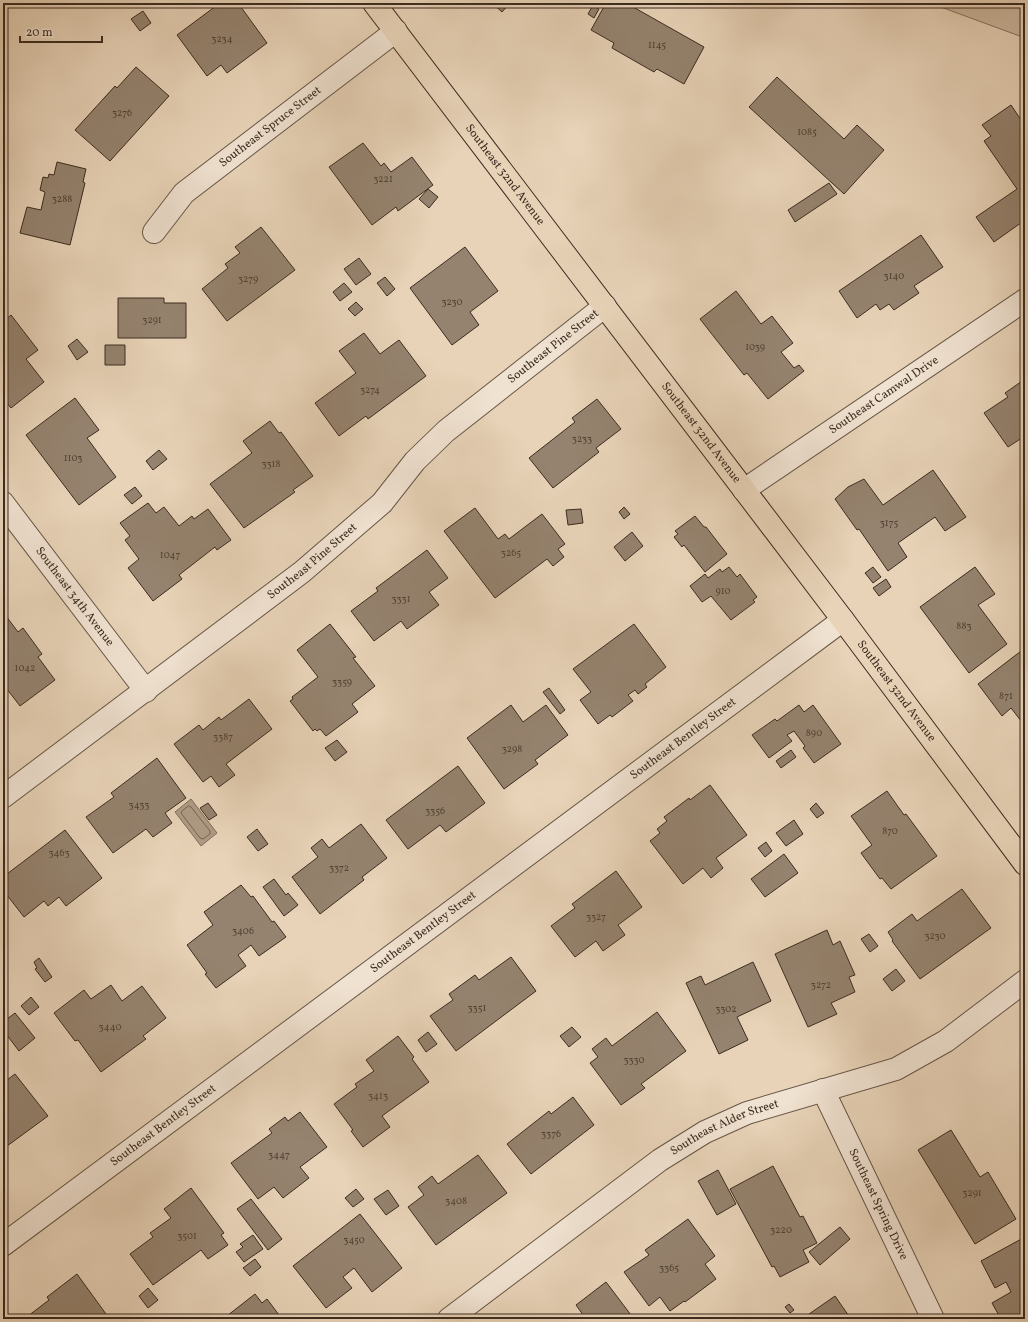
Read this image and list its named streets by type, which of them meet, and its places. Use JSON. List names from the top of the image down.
{
  "streets": {
    "main road": ["Southeast 32nd Avenue"],
    "street": [
      "Southeast Spruce Street",
      "Southeast Pine Street",
      "Southeast Camwal Drive",
      "Southeast 34th Avenue",
      "Southeast Bentley Street",
      "Southeast Alder Street",
      "Southeast Spring Drive"
    ]
  },
  "crossings": [
    ["Southeast Spruce Street", "Southeast 32nd Avenue"],
    ["Southeast 32nd Avenue", "Southeast Pine Street"],
    ["Southeast 32nd Avenue", "Southeast Camwal Drive"],
    ["Southeast 32nd Avenue", "Southeast Bentley Street"],
    ["Southeast Pine Street", "Southeast 34th Avenue"],
    ["Southeast Alder Street", "Southeast Spring Drive"]
  ],
  "house_numbers": [
    "3234",
    "1145",
    "3276",
    "1085",
    "3221",
    "3288",
    "3140",
    "3279",
    "3230",
    "3291",
    "1039",
    "3274",
    "3233",
    "1103",
    "3318",
    "3175",
    "3265",
    "1047",
    "910",
    "3331",
    "883",
    "1042",
    "3359",
    "871",
    "890",
    "3387",
    "3298",
    "3433",
    "3356",
    "870",
    "3463",
    "3372",
    "3327",
    "3406",
    "3230",
    "3272",
    "3351",
    "3302",
    "3440",
    "3330",
    "3413",
    "3376",
    "3447",
    "3291",
    "3408",
    "3220",
    "3501",
    "3450",
    "3365"
  ],
  "scale_bar": "20 m"
}
